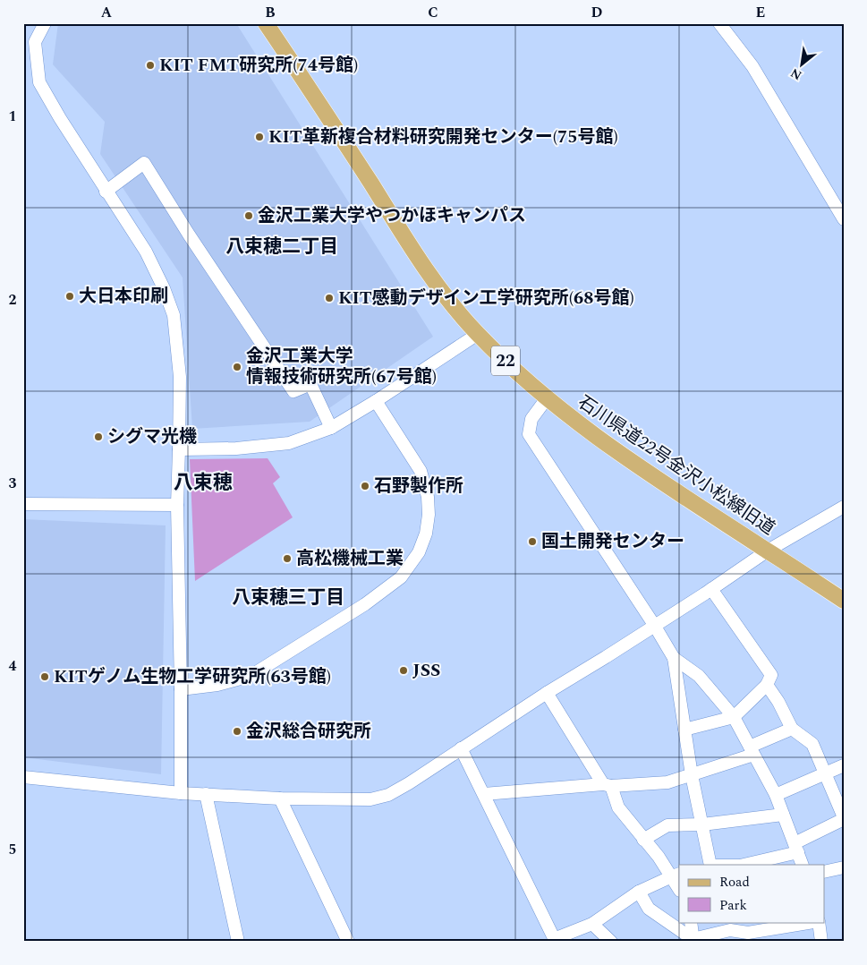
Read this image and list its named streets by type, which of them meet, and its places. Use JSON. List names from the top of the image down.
{
  "streets": {
    "main road": ["22", "石川県道22号金沢小松線旧道"]
  },
  "districts": ["八束穂二丁目", "八束穂", "八束穂三丁目"],
  "places": [
    "KIT FMT研究所(74号館)",
    "KIT革新複合材料研究開発センター(75号館)",
    "金沢工業大学やつかほキャンパス",
    "大日本印刷",
    "KIT感動デザイン工学研究所(68号館)",
    "金沢工業大学 情報技術研究所(67号館)",
    "シグマ光機",
    "石野製作所",
    "国土開発センター",
    "高松機械工業",
    "JSS",
    "KITゲノム生物工学研究所(63号館)",
    "金沢総合研究所"
  ],
  "legend": ["Road", "Park"],
  "north": "bottom left",
  "grid": {
    "columns": [
      "A",
      "B",
      "C",
      "D",
      "E"
    ],
    "rows": [
      "1",
      "2",
      "3",
      "4",
      "5"
    ]
  }
}
